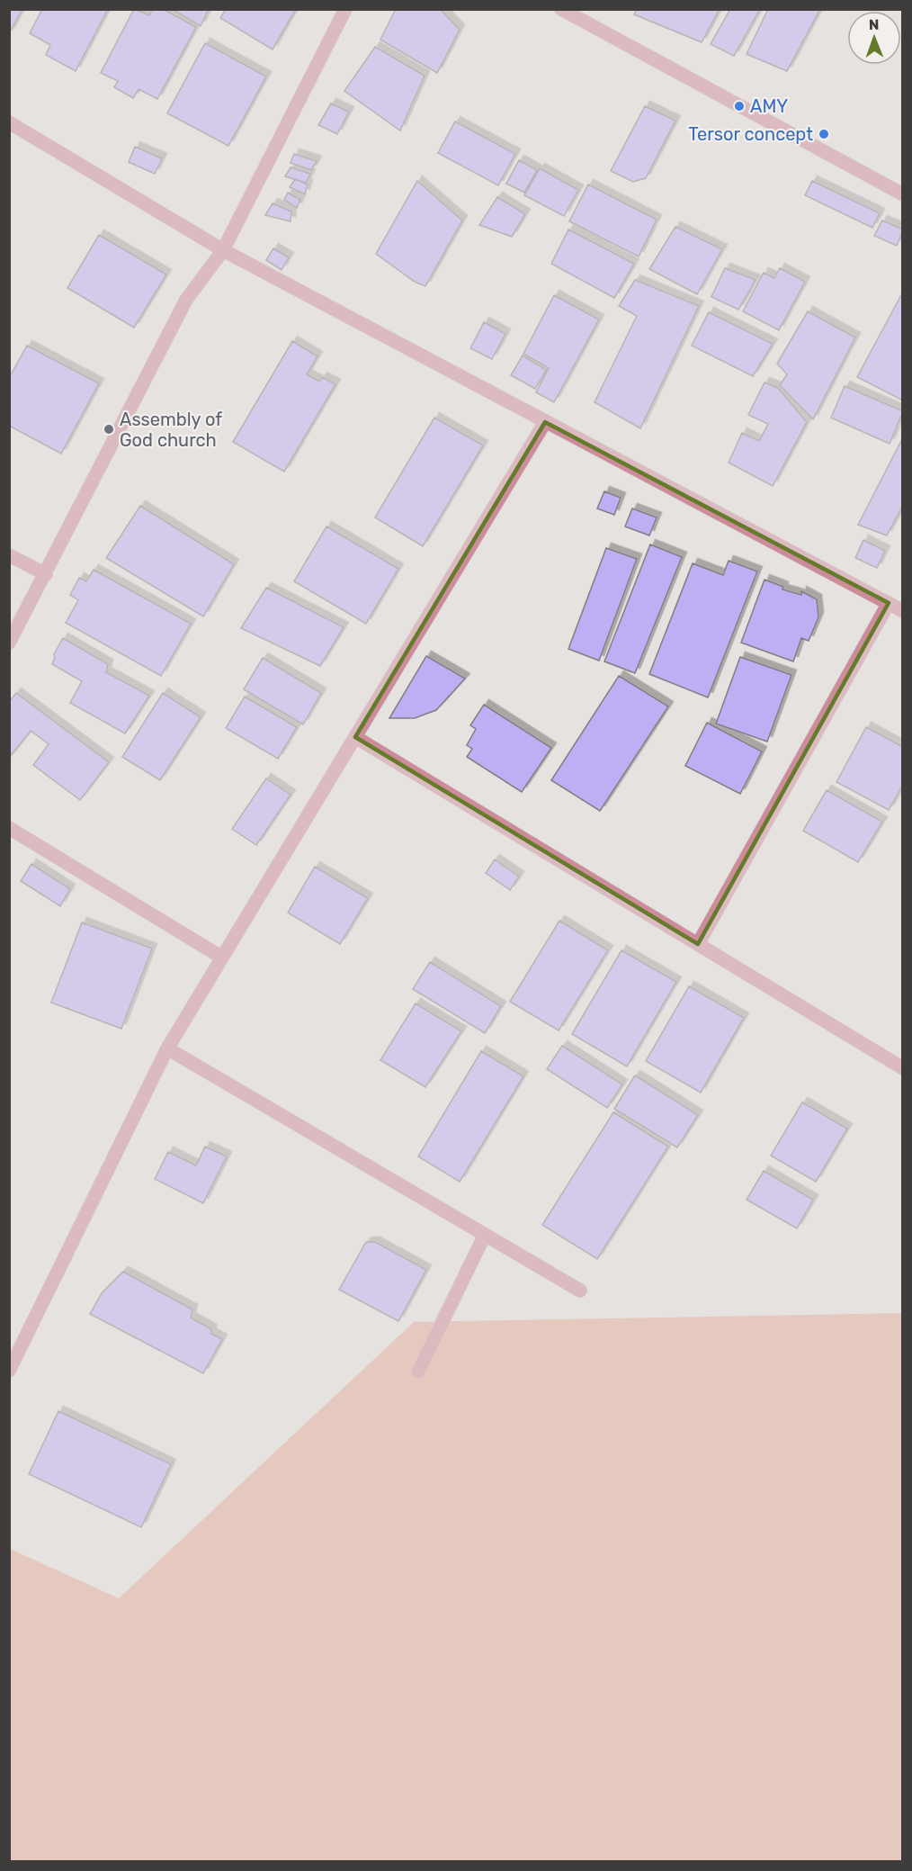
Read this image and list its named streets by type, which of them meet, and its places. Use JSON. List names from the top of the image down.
{
  "places": ["AMY", "Tersor concept", "Assembly of God church"],
  "north": "top"
}
